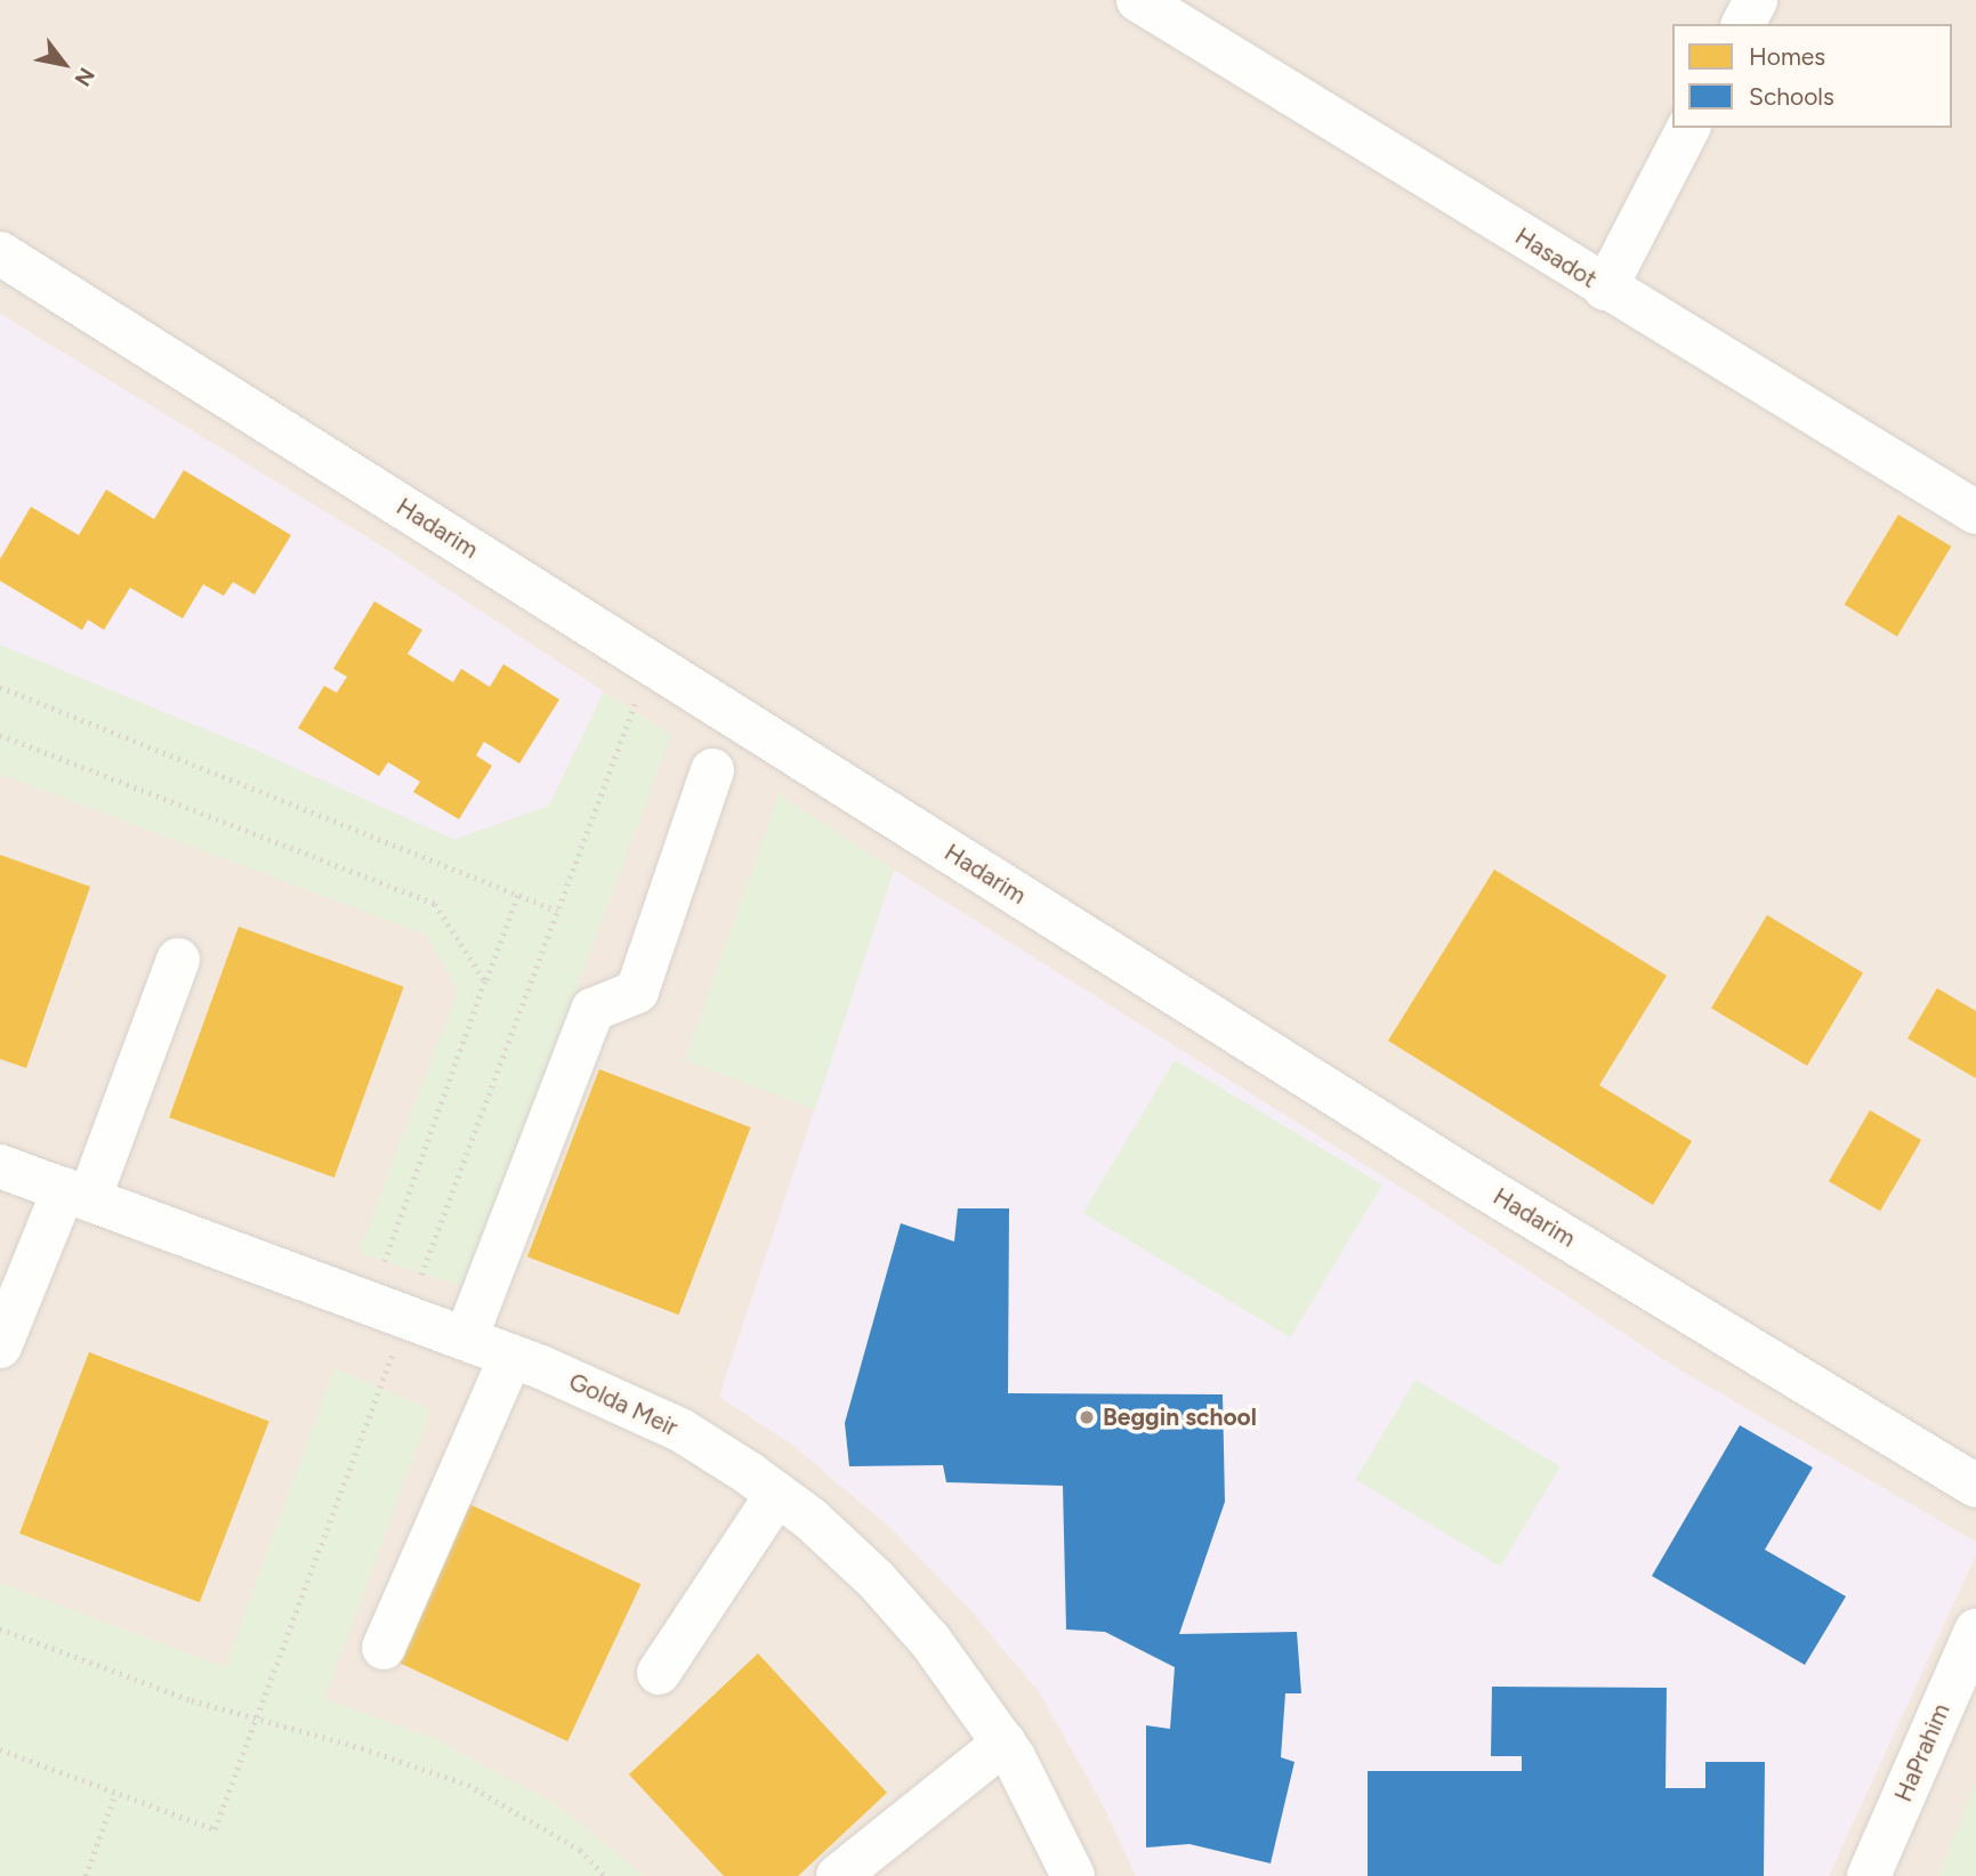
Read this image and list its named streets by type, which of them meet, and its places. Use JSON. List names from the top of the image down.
{
  "streets": {
    "street": [
      "Hasadot",
      "Hadarim",
      "Golda Meir",
      "HaPrahim"
    ]
  },
  "places": ["Beggin school"],
  "legend": ["Homes", "Schools"],
  "north": "bottom right"
}
